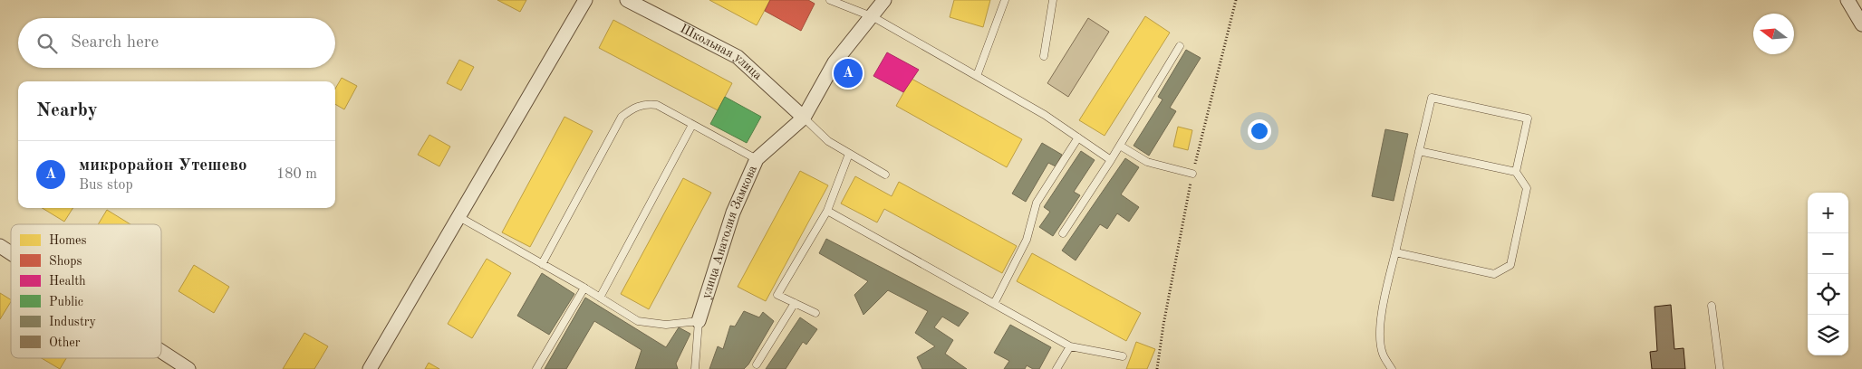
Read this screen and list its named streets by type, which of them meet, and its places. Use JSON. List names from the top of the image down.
{
  "streets": {
    "street": ["Школьная улица", "улица Анатолия Замкова"]
  },
  "crossings": [
    ["Школьная улица", "улица Анатолия Замкова"]
  ],
  "legend": [
    "Homes",
    "Shops",
    "Health",
    "Public",
    "Industry",
    "Other"
  ],
  "north": "left",
  "page": {
    "search": "Search here",
    "pins": "A",
    "heading": "Nearby",
    "list": [
      {
        "mark": "A",
        "name": "микрорайон Утешево",
        "note": "Bus stop",
        "value": "180 m"
      }
    ],
    "map_buttons": ["+", "−"]
  }
}
